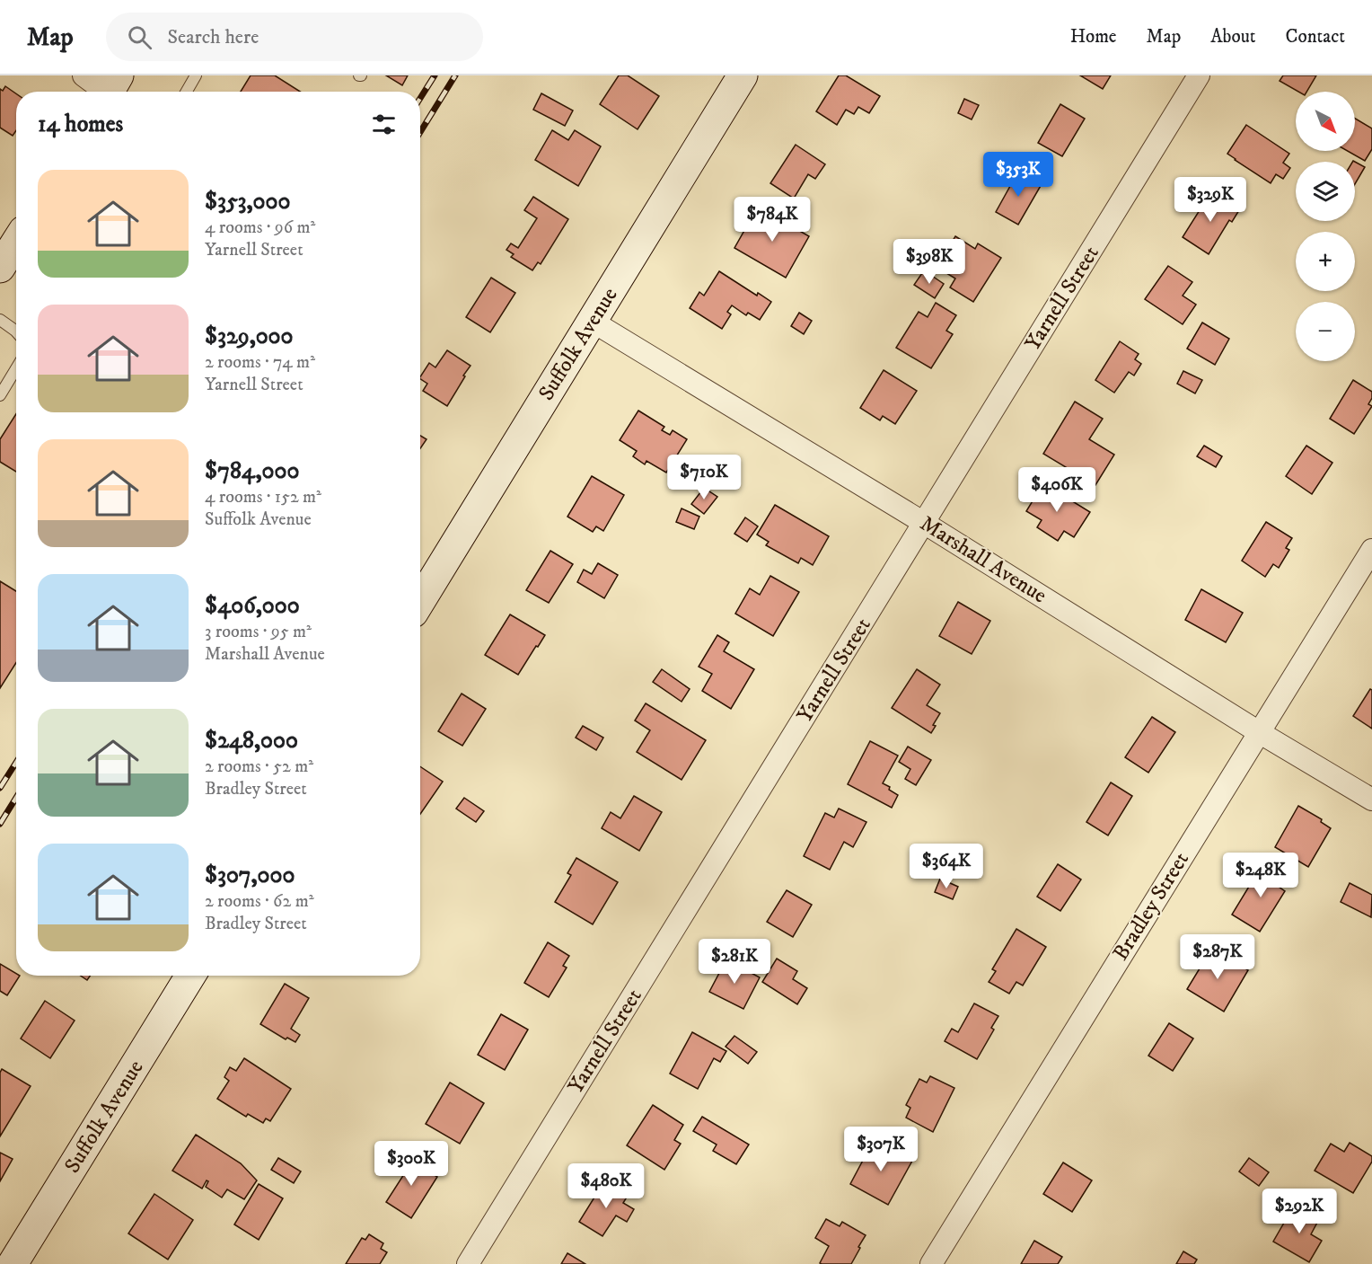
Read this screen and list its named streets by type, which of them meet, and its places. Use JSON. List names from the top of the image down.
{
  "streets": {
    "street": [
      "Yarnell Street",
      "Suffolk Avenue",
      "Marshall Avenue",
      "Bradley Street"
    ]
  },
  "crossings": [
    ["Yarnell Street", "Marshall Avenue"],
    ["Suffolk Avenue", "Marshall Avenue"],
    ["Marshall Avenue", "Bradley Street"]
  ],
  "north": "bottom right",
  "page": {
    "header": "Map",
    "search": "Search here",
    "nav": [
      "Home",
      "Map",
      "About",
      "Contact"
    ],
    "map_buttons": ["+", "−"],
    "heading": "14 homes",
    "price": [
      "$353K",
      "$329K",
      "$784K",
      "$398K",
      "$710K",
      "$406K",
      "$364K",
      "$248K",
      "$287K",
      "$281K",
      "$307K",
      "$300K",
      "$480K",
      "$292K"
    ],
    "list": [
      {
        "name": "$353,000",
        "note": "4 rooms · 96 m² · Yarnell Street"
      },
      {
        "name": "$329,000",
        "note": "2 rooms · 74 m² · Yarnell Street"
      },
      {
        "name": "$784,000",
        "note": "4 rooms · 152 m² · Suffolk Avenue"
      },
      {
        "name": "$406,000",
        "note": "3 rooms · 95 m² · Marshall Avenue"
      },
      {
        "name": "$248,000",
        "note": "2 rooms · 52 m² · Bradley Street"
      },
      {
        "name": "$307,000",
        "note": "2 rooms · 62 m² · Bradley Street"
      }
    ]
  }
}
